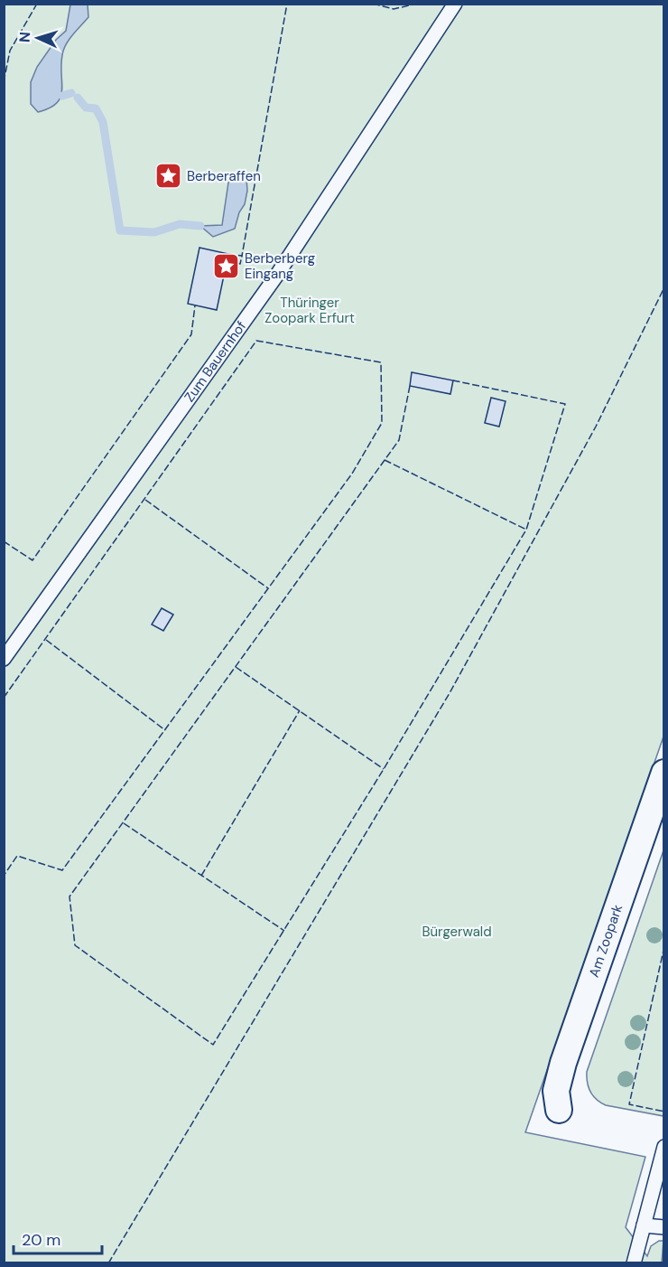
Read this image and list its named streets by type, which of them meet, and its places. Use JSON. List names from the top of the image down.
{
  "streets": {
    "street": ["Am Zoopark"],
    "lane": ["Zum Bauernhof"]
  },
  "parks": ["Thüringer Zoopark Erfurt", "Bürgerwald"],
  "places": {
    "place": ["Berberaffen", "Berberberg Eingang"]
  },
  "scale_bar": "20 m",
  "north": "left"
}
